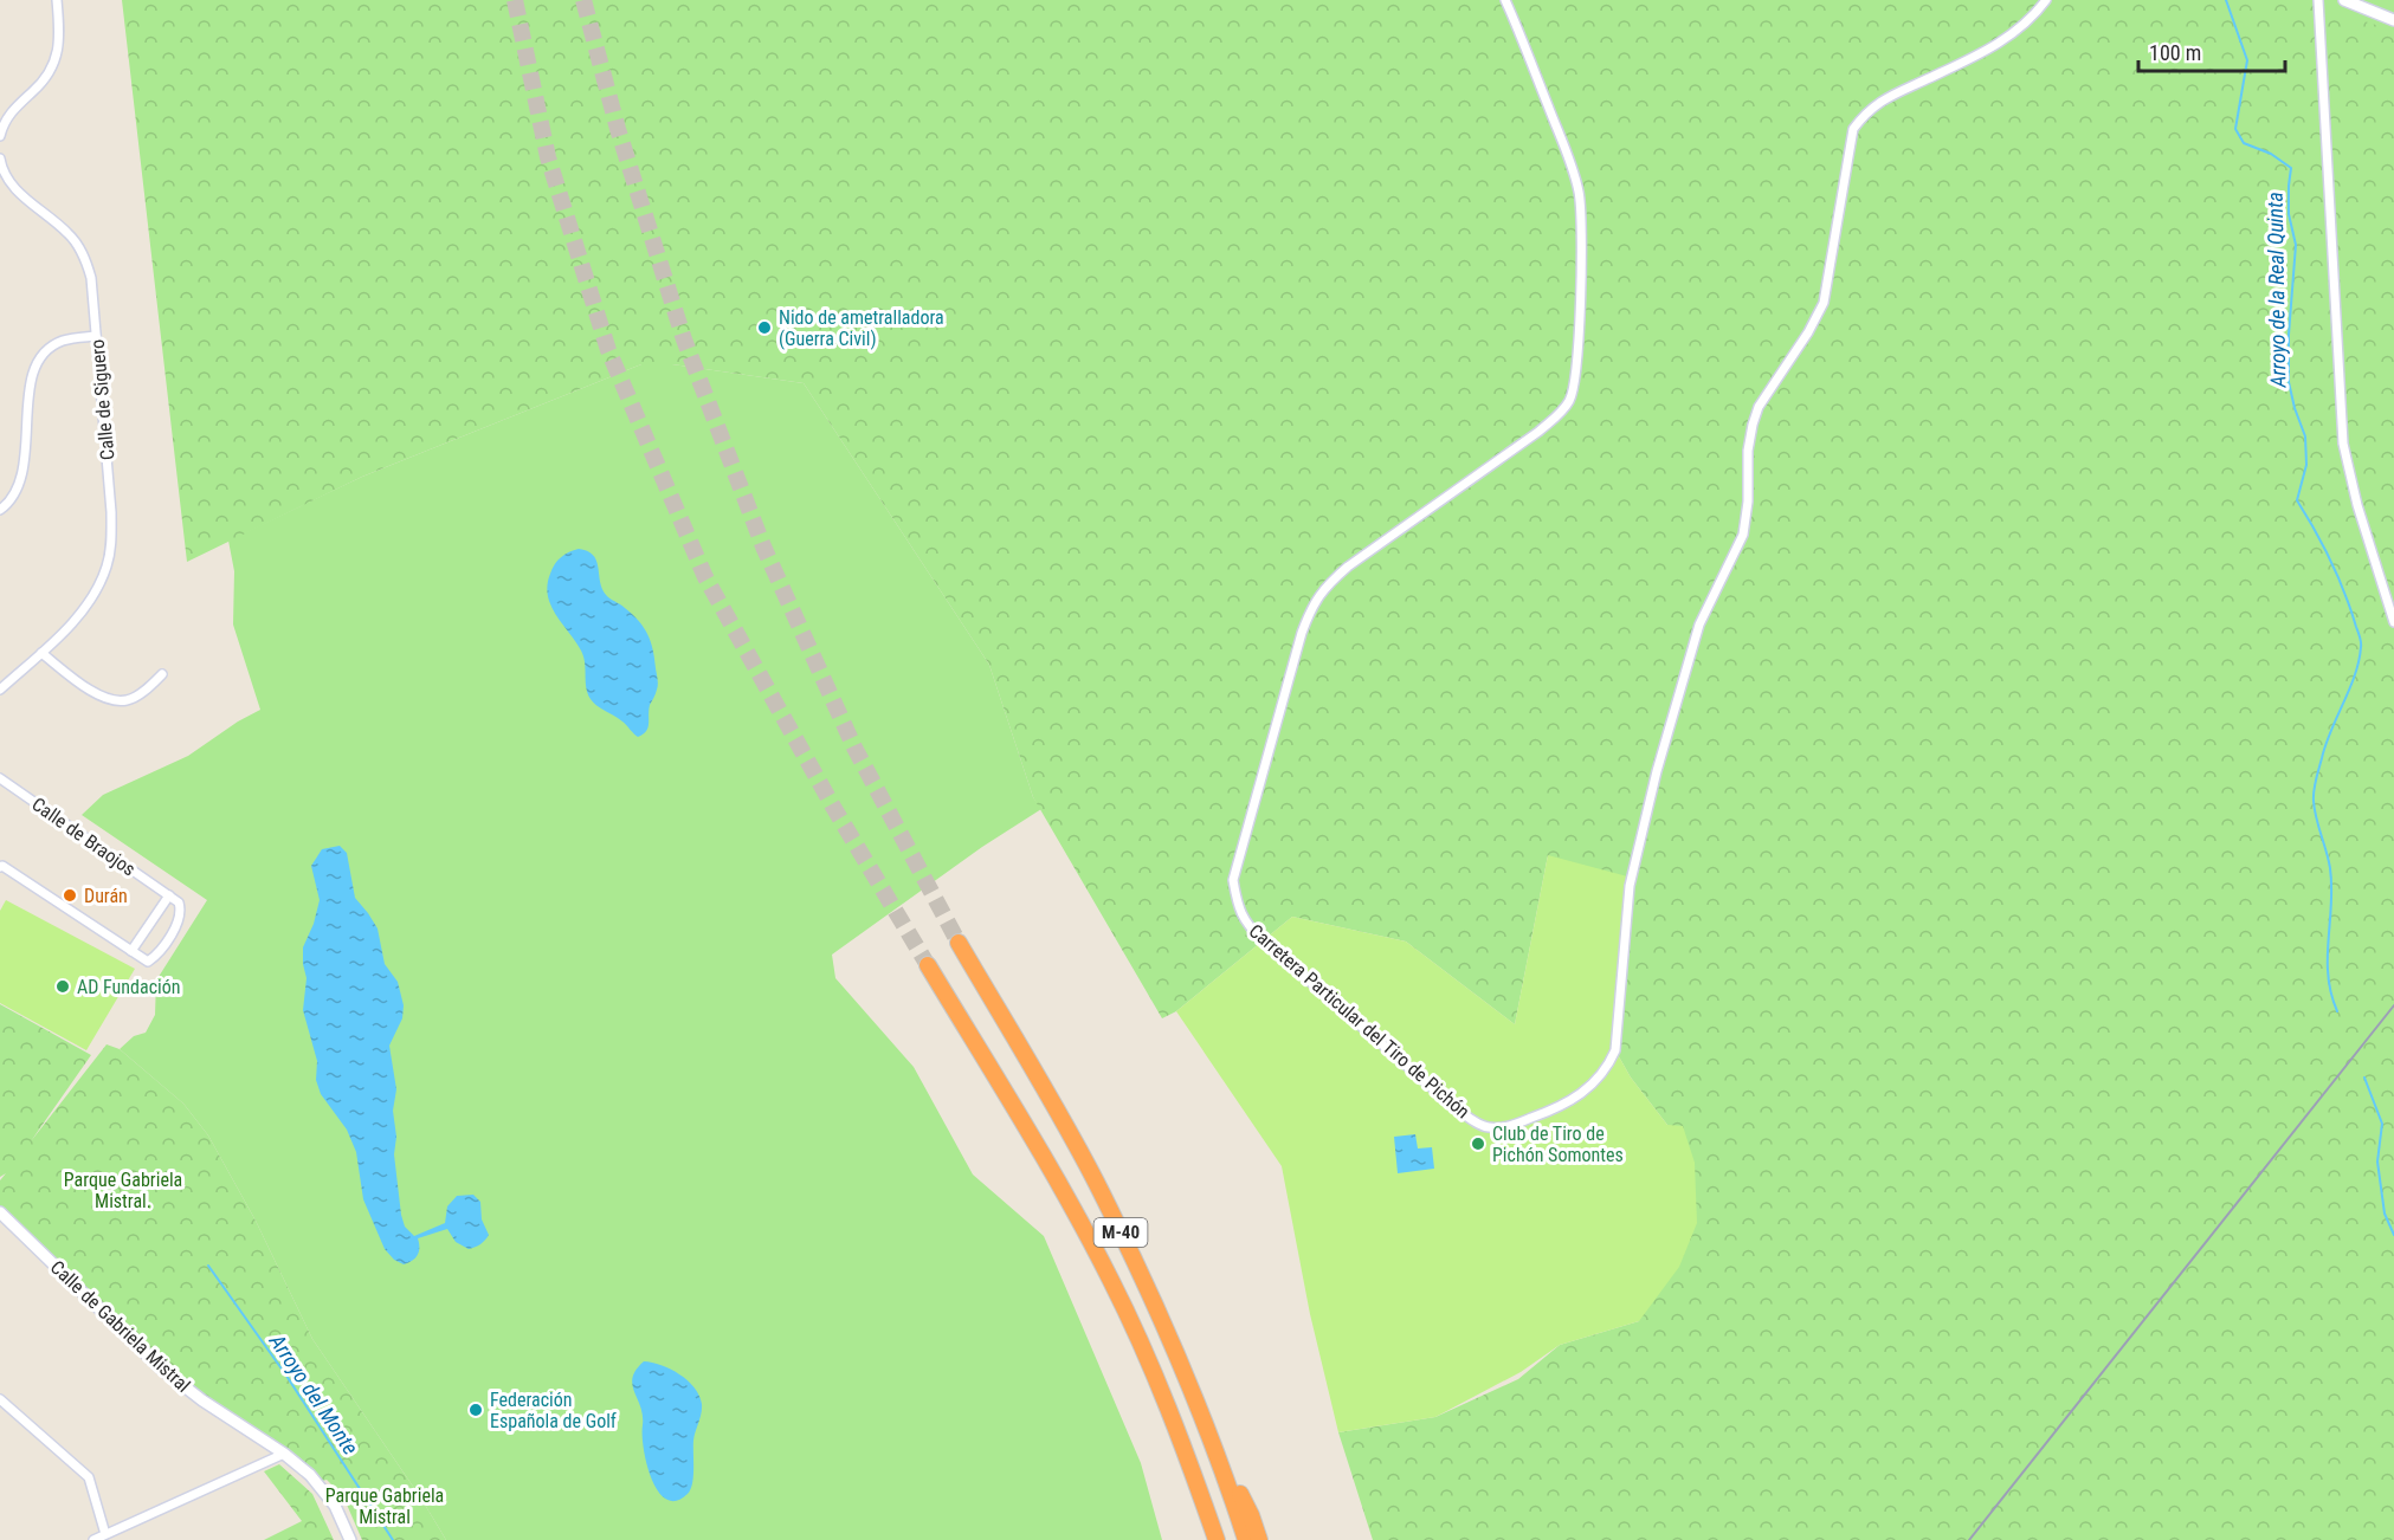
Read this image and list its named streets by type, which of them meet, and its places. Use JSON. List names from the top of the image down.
{
  "streets": {
    "highway": ["M-40"],
    "street": [
      "Calle de Siguero",
      "Calle de Braojos",
      "Carretera Particular del Tiro de Pichón",
      "Calle de Gabriela Mistral"
    ]
  },
  "water": ["Arroyo de la Real Quinta", "Arroyo del Monte"],
  "parks": ["Parque Gabriela Mistral.", "Parque Gabriela Mistral"],
  "places": [
    "Nido de ametralladora (Guerra Civil)",
    "Durán",
    "AD Fundación",
    "Club de Tiro de Pichón Somontes",
    "Federación Española de Golf"
  ],
  "scale_bar": "100 m"
}
